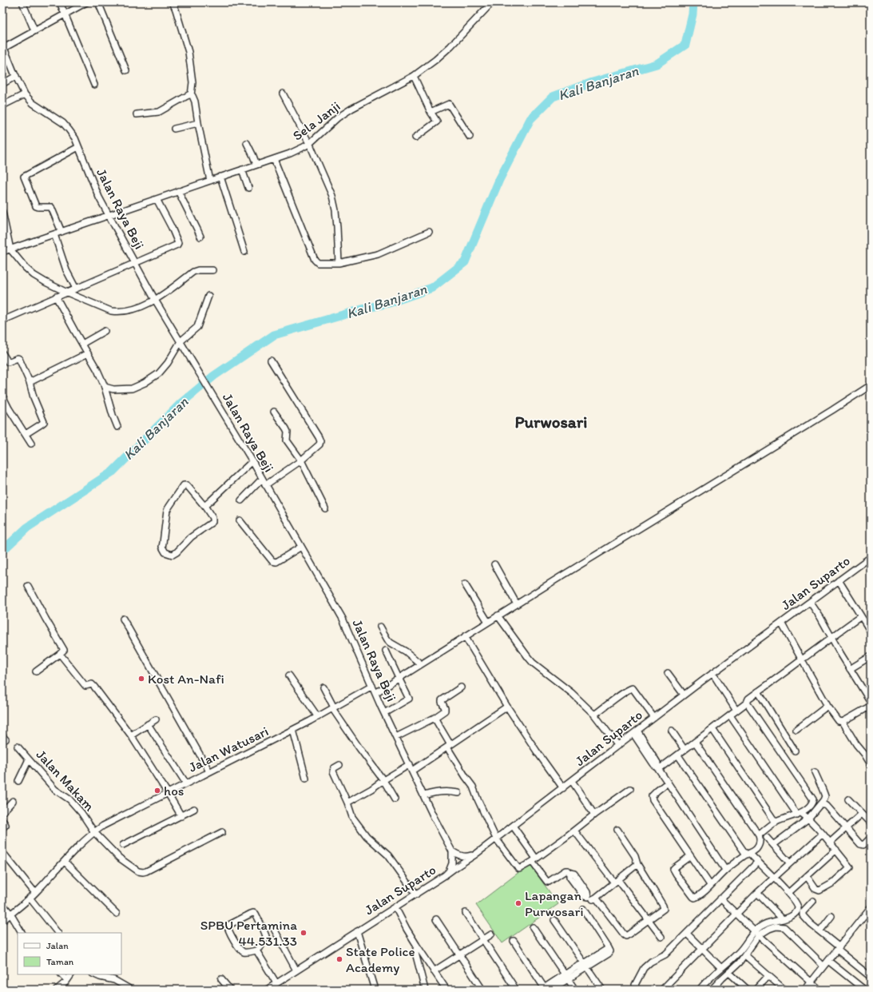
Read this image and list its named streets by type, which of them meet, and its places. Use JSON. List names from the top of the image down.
{
  "streets": {
    "street": [
      "Sela Janji",
      "Jalan Raya Beji",
      "Jalan Suparto",
      "Jalan Watusari",
      "Jalan Makam"
    ]
  },
  "crossings": [
    ["Sela Janji", "Jalan Raya Beji"],
    ["Jalan Raya Beji", "Jalan Watusari"],
    ["Jalan Watusari", "Jalan Makam"]
  ],
  "districts": ["Purwosari"],
  "water": ["Kali Banjaran"],
  "places": [
    "Kost An-Nafi",
    "hos",
    "Lapangan Purwosari",
    "SPBU Pertamina 44.531.33",
    "State Police Academy"
  ],
  "legend": ["Jalan", "Taman"]
}
